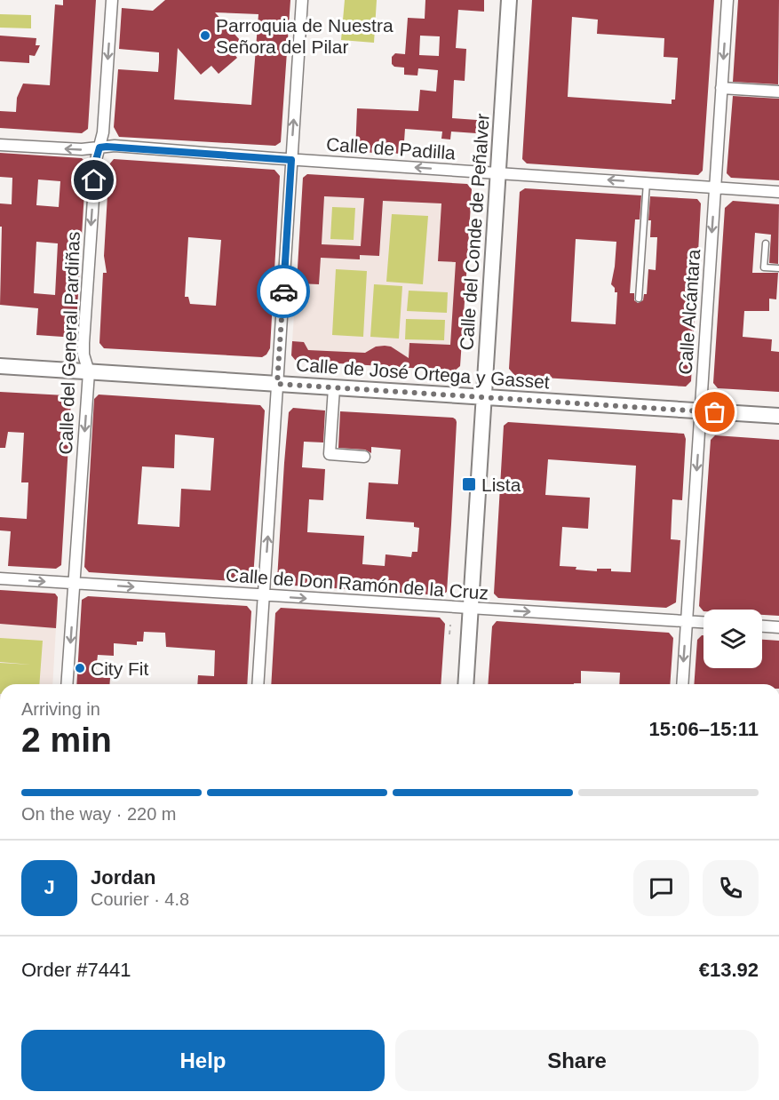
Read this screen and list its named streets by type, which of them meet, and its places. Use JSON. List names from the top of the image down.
{
  "streets": {
    "street": [
      "Calle de Padilla",
      "Calle del Conde de Peñalver",
      "Calle Alcántara",
      "Calle del General Pardiñas",
      "Calle de José Ortega y Gasset",
      "Calle de Don Ramón de la Cruz"
    ]
  },
  "crossings": [
    ["Calle de Padilla", "Calle del Conde de Peñalver"],
    ["Calle de Padilla", "Calle Alcántara"],
    ["Calle de Padilla", "Calle del General Pardiñas"],
    ["Calle del Conde de Peñalver", "Calle de José Ortega y Gasset"],
    ["Calle del Conde de Peñalver", "Calle de Don Ramón de la Cruz"],
    ["Calle Alcántara", "Calle de José Ortega y Gasset"],
    ["Calle Alcántara", "Calle de Don Ramón de la Cruz"],
    ["Calle del General Pardiñas", "Calle de José Ortega y Gasset"],
    ["Calle del General Pardiñas", "Calle de Don Ramón de la Cruz"]
  ],
  "one_way": [
    "Calle de Padilla",
    "Calle Alcántara",
    "Calle del General Pardiñas",
    "Calle de Don Ramón de la Cruz"
  ],
  "places": {
    "other": ["Parroquia de Nuestra Señora del Pilar", "City Fit"],
    "transit": ["Lista"]
  },
  "page": {
    "heading": ["2 min", "Arriving in", "15:06–15:11"],
    "panel": [
      "Jordan",
      "Courier · 4.8",
      "Order #7441",
      "€13.92"
    ],
    "bar": "On the way · 220 m",
    "round": "J",
    "buttons": ["Help", "Share"]
  }
}
